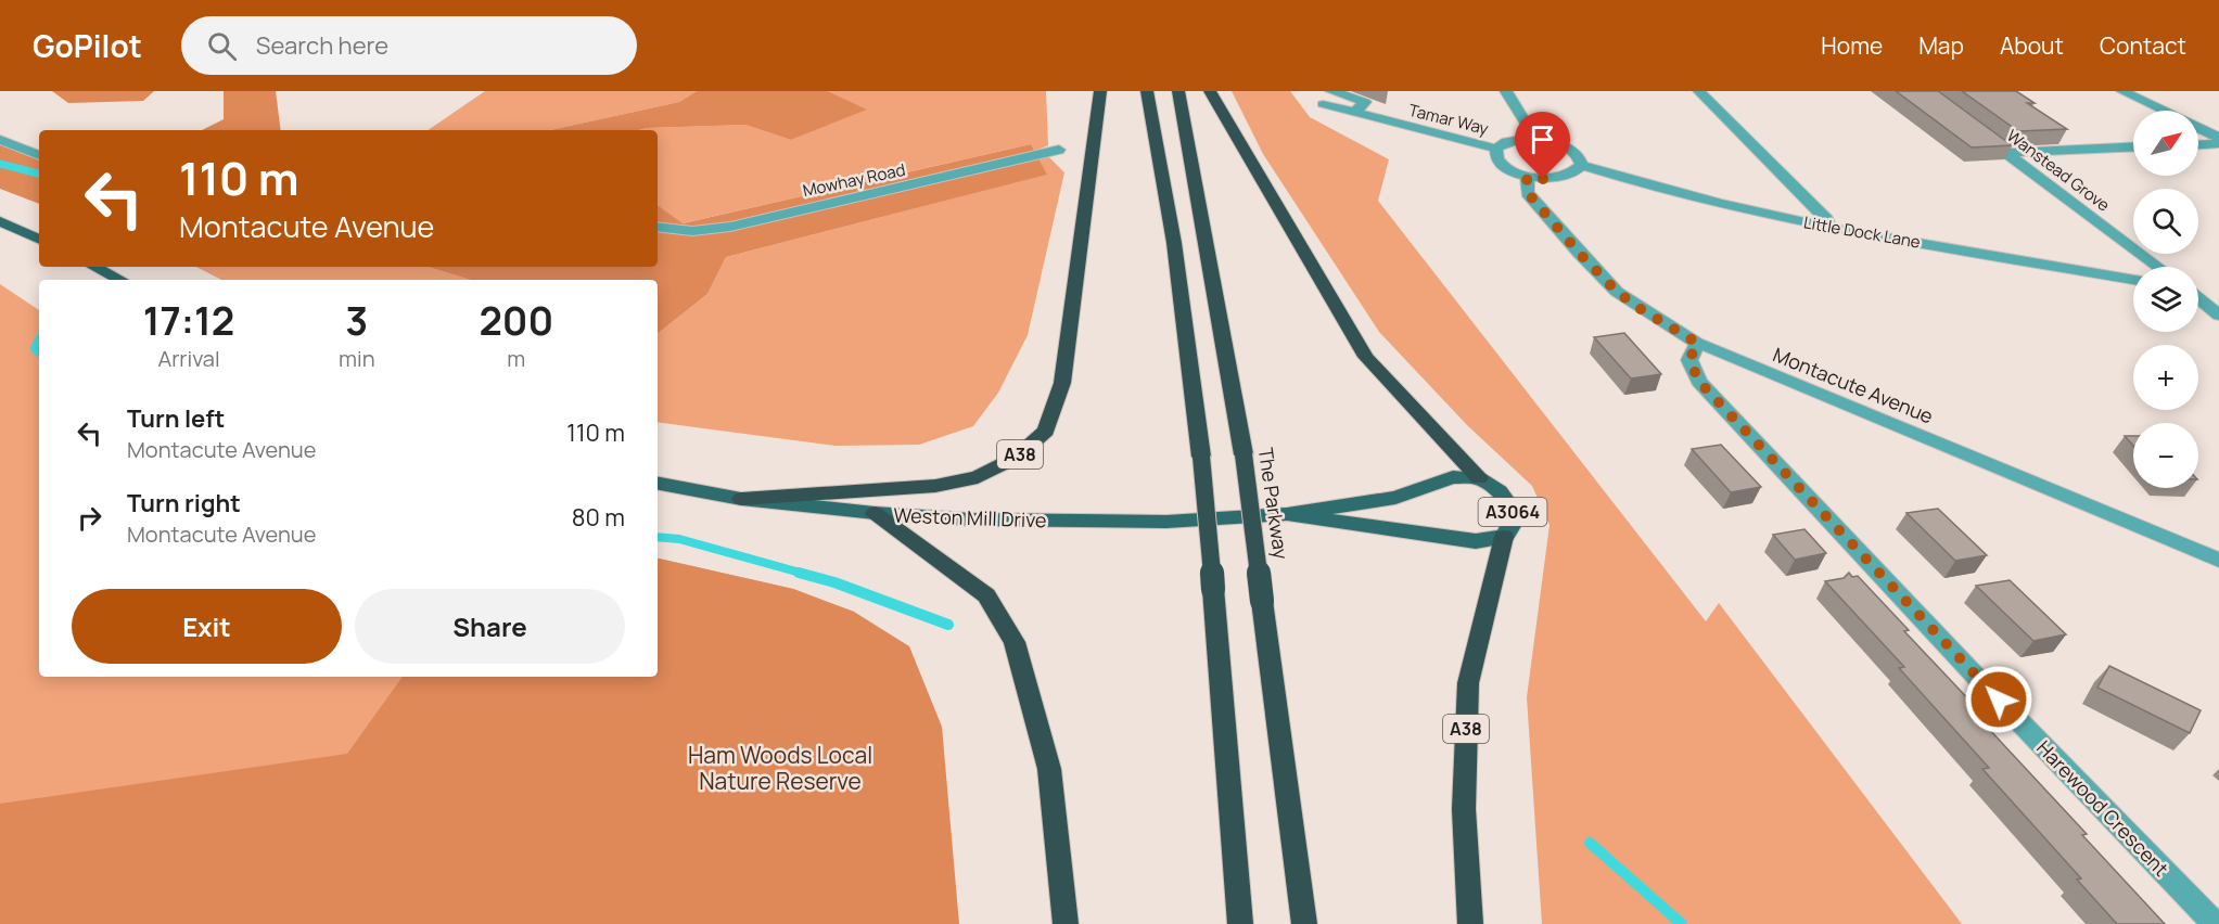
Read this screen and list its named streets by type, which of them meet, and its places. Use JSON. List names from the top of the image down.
{
  "streets": {
    "highway": ["A38", "The Parkway"],
    "main road": ["A3064", "Weston Mill Drive"],
    "street": [
      "Tamar Way",
      "Wanstead Grove",
      "Mowhay Road",
      "Little Dock Lane",
      "Montacute Avenue",
      "Harewood Crescent"
    ]
  },
  "crossings": [
    ["Montacute Avenue", "Harewood Crescent"],
    ["A38", "A3064"],
    ["A38", "Weston Mill Drive"],
    ["A3064", "Weston Mill Drive"]
  ],
  "parks": ["Ham Woods Local Nature Reserve"],
  "north": "top right",
  "page": {
    "header": "GoPilot",
    "search": "Search here",
    "nav": [
      "Home",
      "Map",
      "About",
      "Contact"
    ],
    "map_buttons": ["+", "−"],
    "turn": ["110 m", "Montacute Avenue"],
    "eta": [
      "17:12",
      "Arrival",
      "3",
      "min",
      "200",
      "m"
    ],
    "list": [
      {
        "name": "Turn left",
        "note": "Montacute Avenue",
        "value": "110 m"
      },
      {
        "name": "Turn right",
        "note": "Montacute Avenue",
        "value": "80 m"
      }
    ],
    "buttons": ["Exit", "Share"]
  }
}
